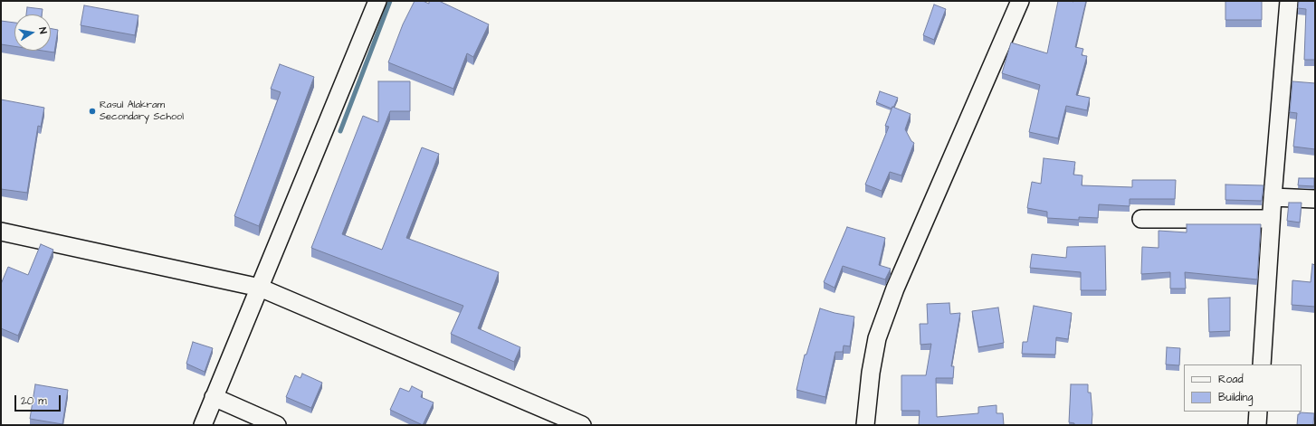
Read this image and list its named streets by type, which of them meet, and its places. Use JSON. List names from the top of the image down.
{
  "places": ["Rasul Alakram Secondary School"],
  "legend": ["Road", "Building"],
  "scale_bar": "20 m",
  "north": "right"
}
